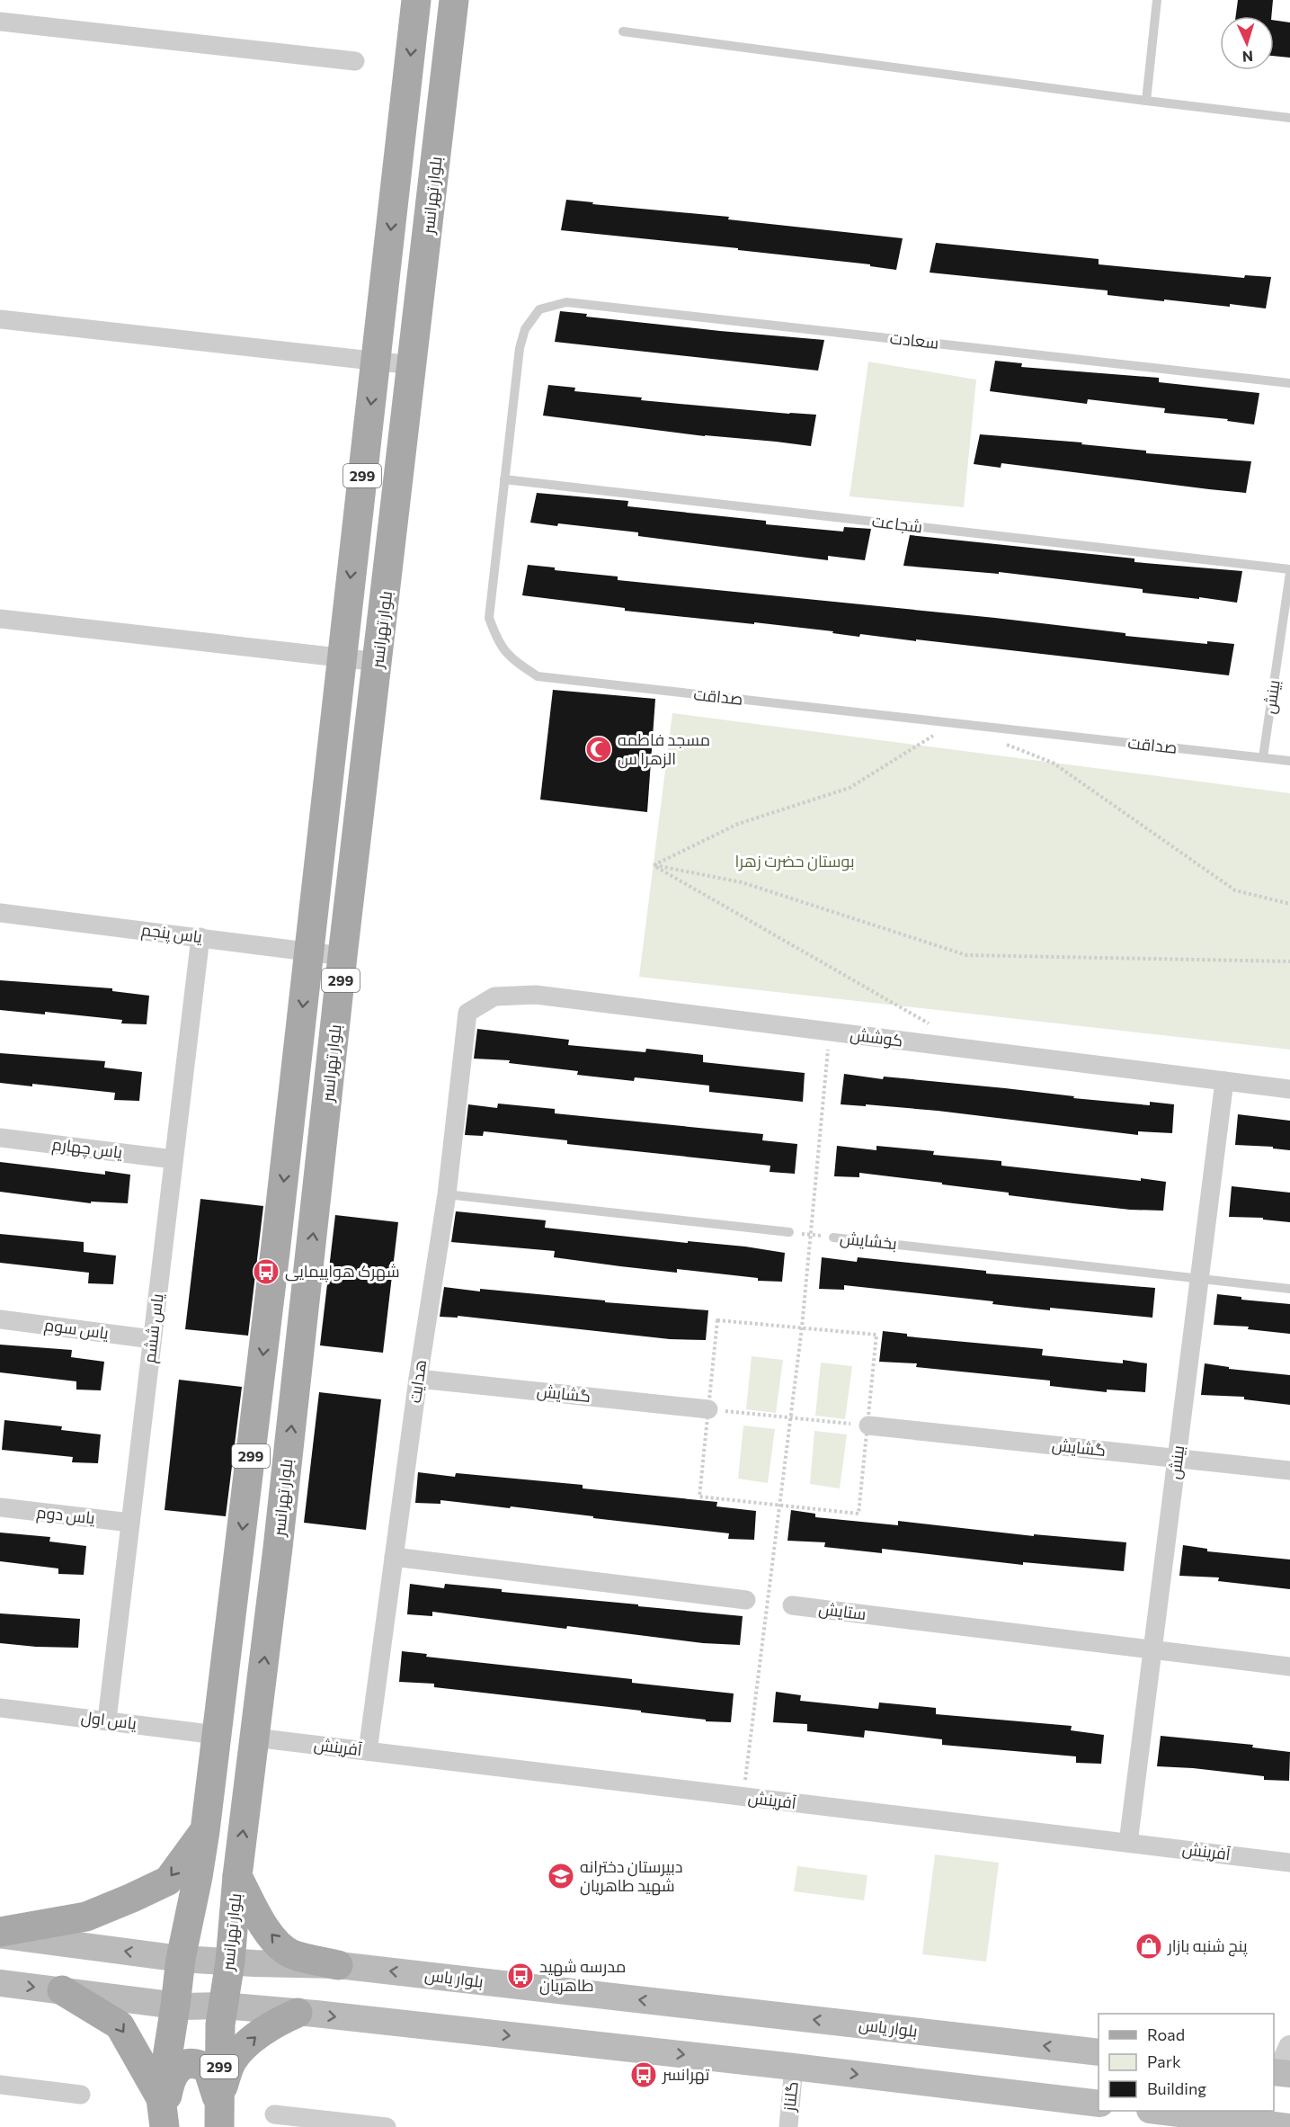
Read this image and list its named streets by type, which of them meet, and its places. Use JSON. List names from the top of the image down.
{
  "streets": {
    "main road": ["بلوار تهرانسر", "299", "بلوار یاس"],
    "street": [
      "بینش",
      "یاس پنجم",
      "کوشش",
      "یاس چهارم",
      "یاس ششم",
      "یاس سوم",
      "هدایت",
      "گشایش",
      "یاس دوم",
      "ستایش",
      "یاس اول",
      "آفرینش",
      "گلناز"
    ],
    "lane": [
      "سعادت",
      "شجاعت",
      "صداقت",
      "بخشایش"
    ]
  },
  "crossings": [
    ["بلوار تهرانسر", "یاس پنجم"],
    ["بلوار تهرانسر", "آفرینش"],
    ["بلوار تهرانسر", "بلوار یاس"],
    ["سعادت", "صداقت"],
    ["299", "یاس پنجم"],
    ["299", "یاس اول"],
    ["299", "بلوار یاس"],
    ["شجاعت", "صداقت"],
    ["صداقت", "بینش"],
    ["بینش", "کوشش"],
    ["بینش", "بخشایش"],
    ["بینش", "گشایش"],
    ["بینش", "ستایش"],
    ["بینش", "آفرینش"],
    ["یاس پنجم", "یاس ششم"],
    ["کوشش", "هدایت"],
    ["یاس چهارم", "یاس ششم"],
    ["یاس ششم", "یاس سوم"],
    ["یاس ششم", "یاس دوم"],
    ["یاس ششم", "یاس اول"],
    ["هدایت", "گشایش"],
    ["هدایت", "آفرینش"]
  ],
  "parks": ["بوستان حضرت زهرا"],
  "places": {
    "mosque": ["مسجد فاطمه الزهرا س"],
    "bus stop": ["شهرک هواپیمایی", "مدرسه شهید طاهریان", "تهرانسر"],
    "school or university": ["دبیرستان دخترانه شهید طاهریان"],
    "shop": ["پنج شنبه بازار"]
  },
  "legend": ["Road", "Park", "Building"],
  "north": "bottom"
}
